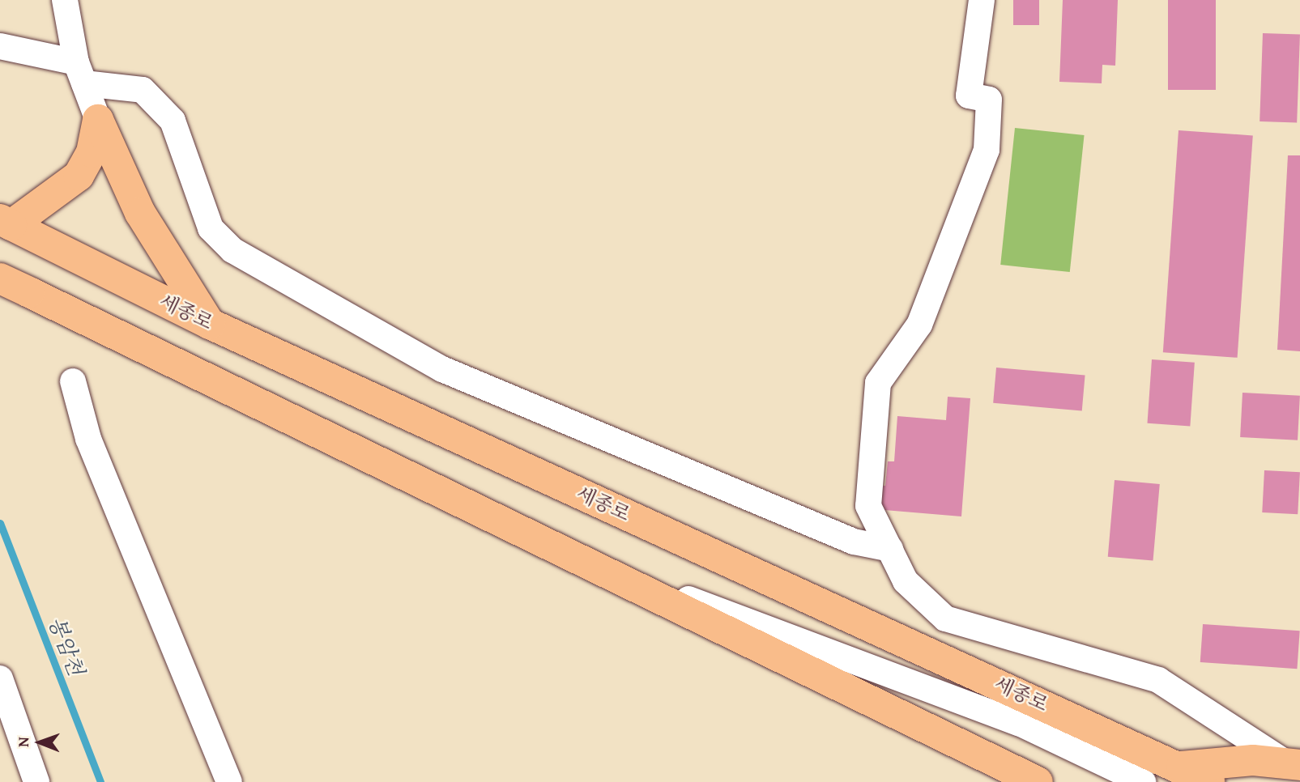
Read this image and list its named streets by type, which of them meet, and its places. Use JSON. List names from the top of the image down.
{
  "streets": {
    "main road": ["세종로"]
  },
  "water": ["봉암천"],
  "north": "left"
}
